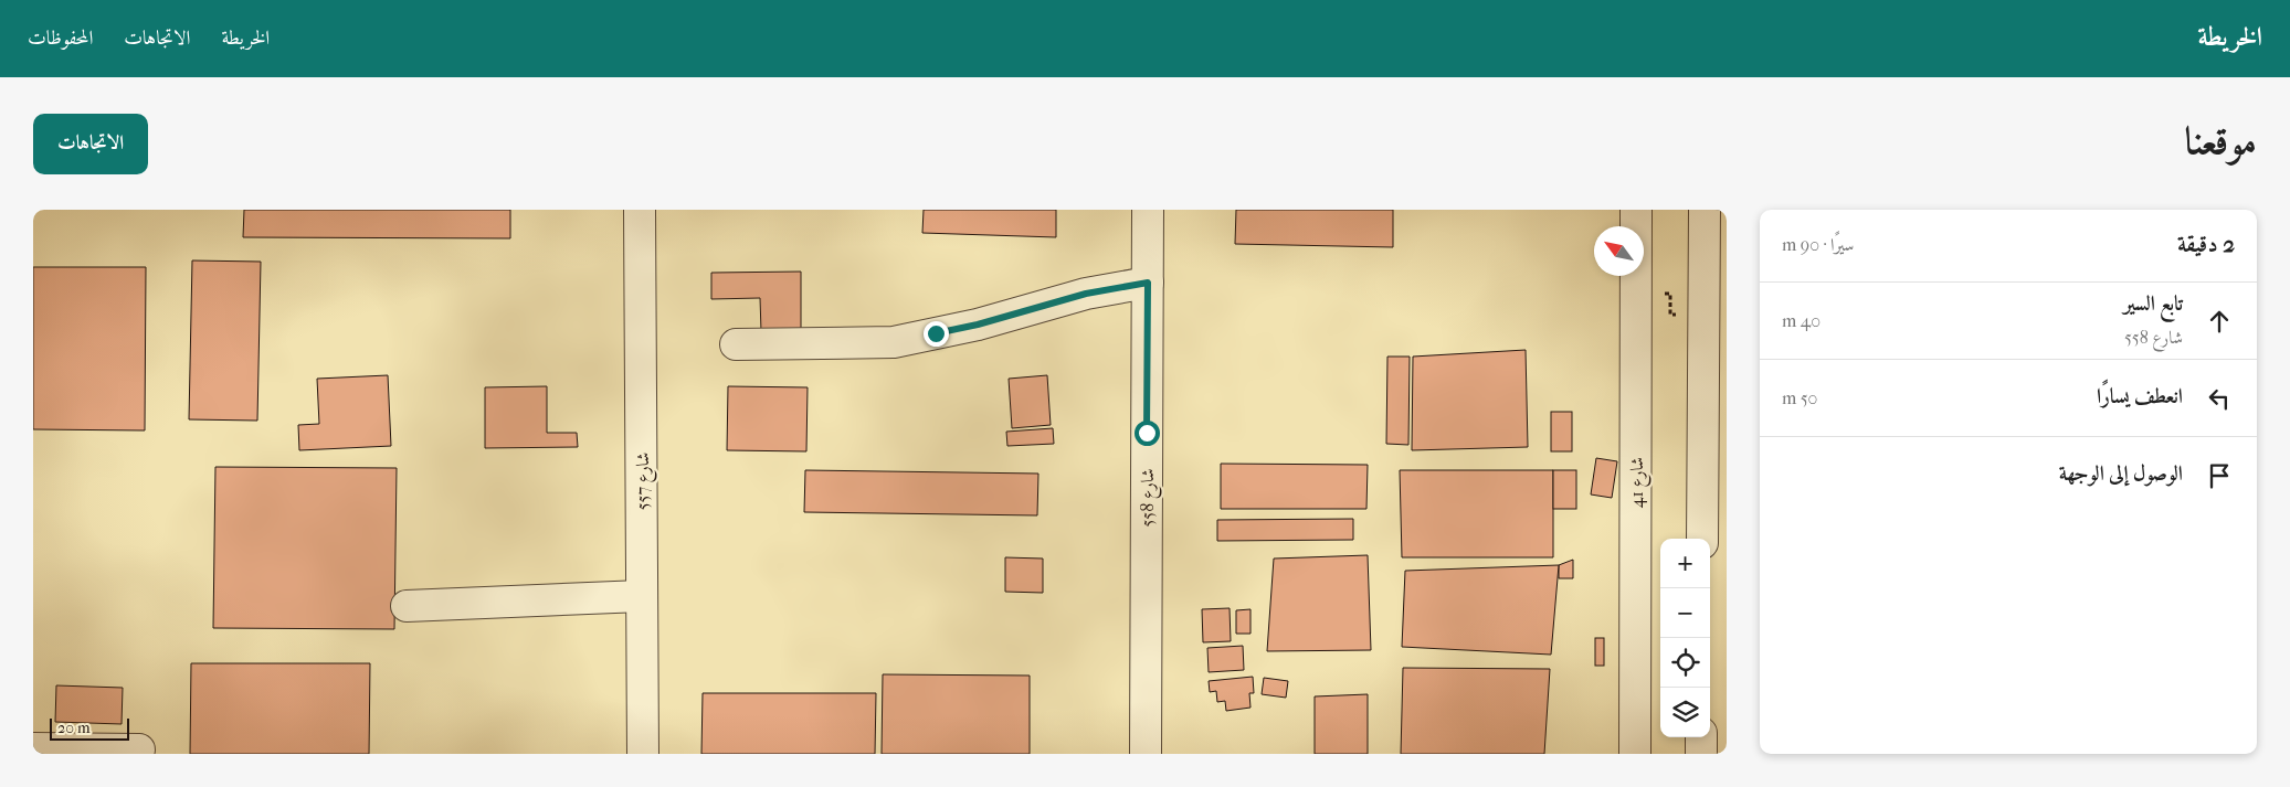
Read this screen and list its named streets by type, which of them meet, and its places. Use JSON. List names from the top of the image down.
{
  "streets": {
    "street": ["شارع 557", "شارع 41", "شارع 558"]
  },
  "scale_bar": "20 m",
  "north": "top left",
  "page": {
    "header": "الخريطة",
    "nav": ["الخريطة", "الاتجاهات", "المحفوظات"],
    "title": "موقعنا",
    "buttons": "الاتجاهات",
    "heading": ["2 دقيقة", "سيرًا · 90 m"],
    "list": [
      ["تابع السير", "شارع 558", "40 m"],
      ["انعطف يسارًا", "50 m"],
      "الوصول إلى الوجهة"
    ],
    "map_buttons": ["+", "−"],
    "scale": "20 m"
  }
}
